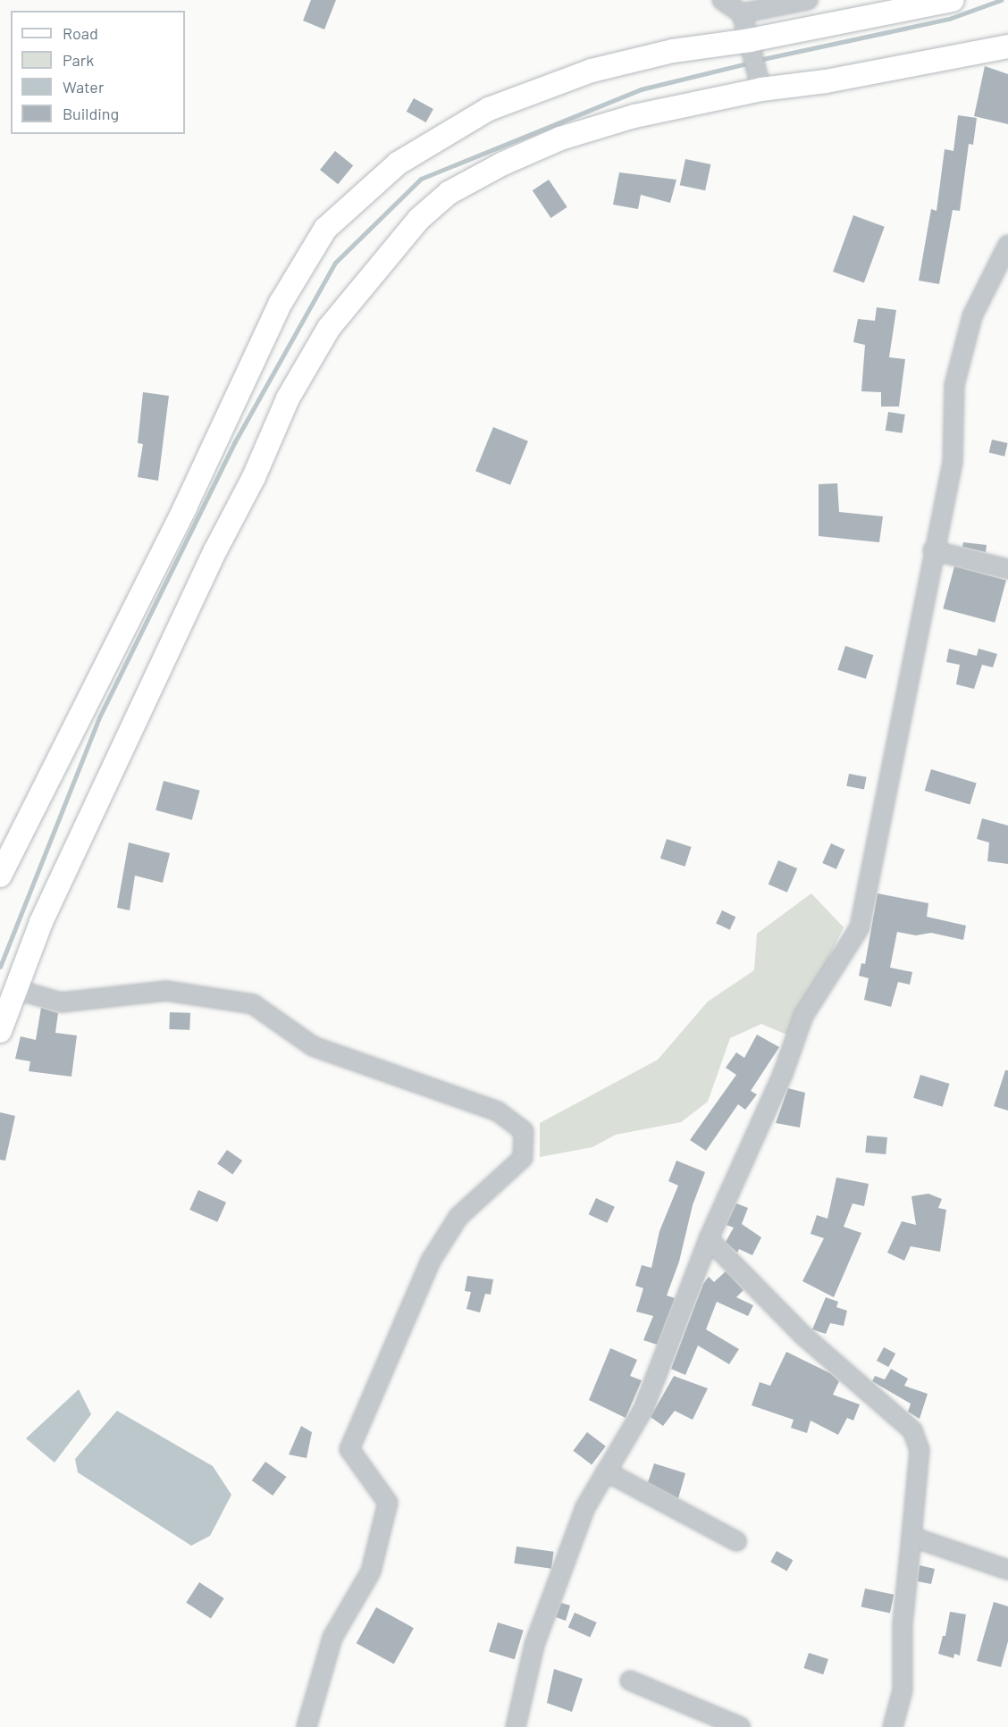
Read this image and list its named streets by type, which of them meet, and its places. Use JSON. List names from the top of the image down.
{
  "legend": [
    "Road",
    "Park",
    "Water",
    "Building"
  ]
}
